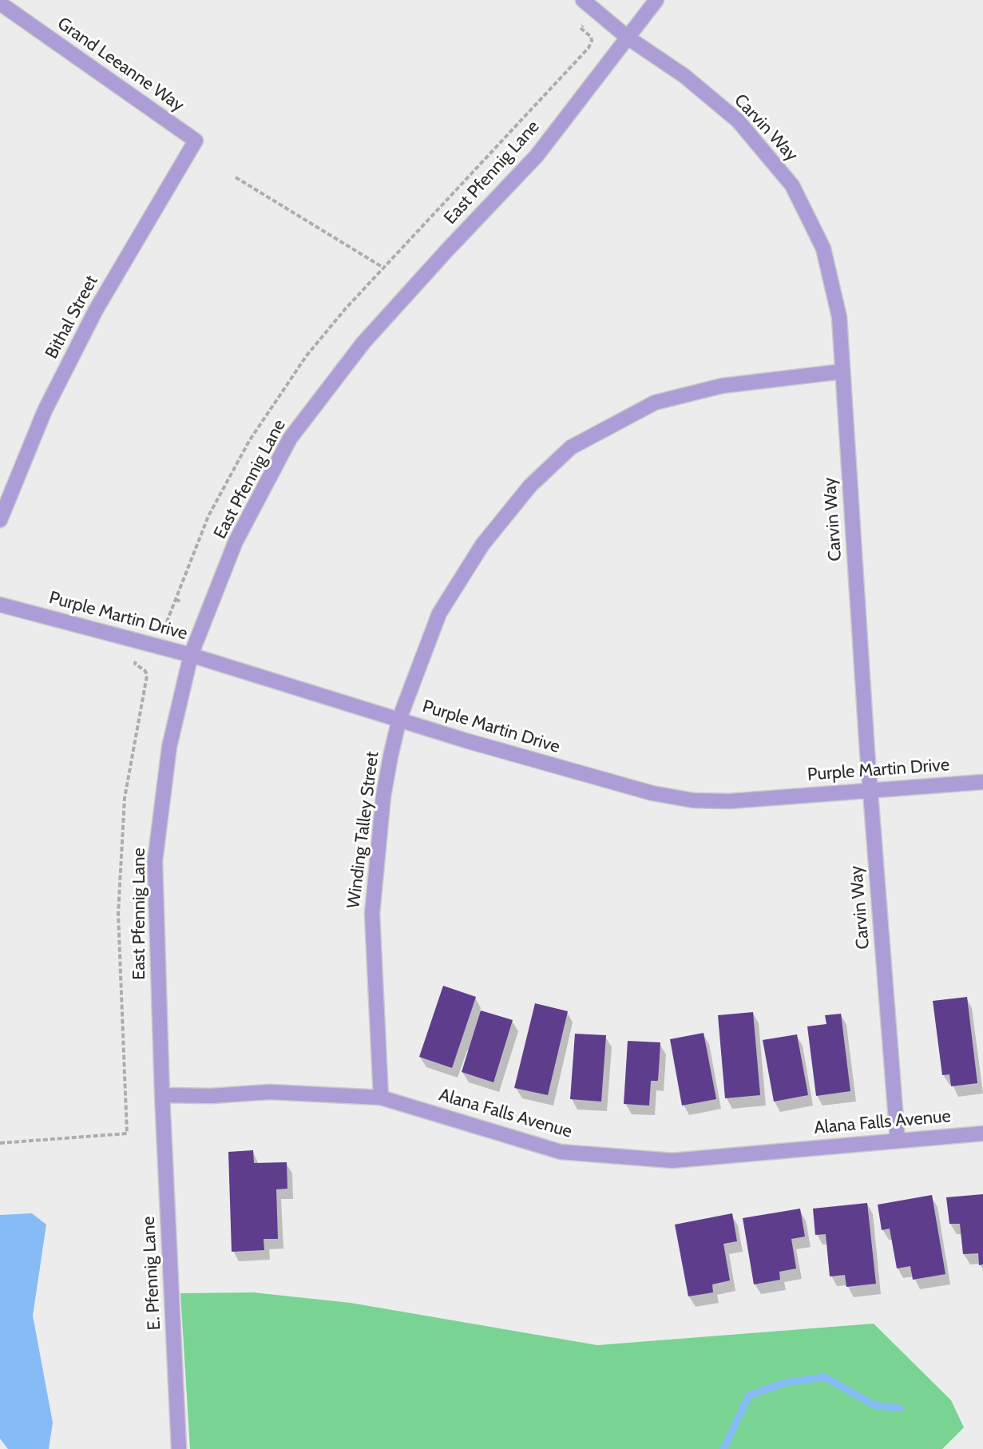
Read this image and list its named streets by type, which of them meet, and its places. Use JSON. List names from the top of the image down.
{
  "streets": {
    "street": [
      "Grand Leeanne Way",
      "Carvin Way",
      "East Pfennig Lane",
      "Bithal Street",
      "Purple Martin Drive",
      "Winding Talley Street",
      "Alana Falls Avenue",
      "E. Pfennig Lane"
    ]
  },
  "crossings": [
    ["Grand Leeanne Way", "Bithal Street"],
    ["Carvin Way", "East Pfennig Lane"],
    ["Carvin Way", "Purple Martin Drive"],
    ["Carvin Way", "Winding Talley Street"],
    ["Carvin Way", "Alana Falls Avenue"],
    ["East Pfennig Lane", "Purple Martin Drive"],
    ["East Pfennig Lane", "Alana Falls Avenue"],
    ["East Pfennig Lane", "E. Pfennig Lane"],
    ["Purple Martin Drive", "Winding Talley Street"],
    ["Winding Talley Street", "Alana Falls Avenue"],
    ["Alana Falls Avenue", "E. Pfennig Lane"]
  ]
}
